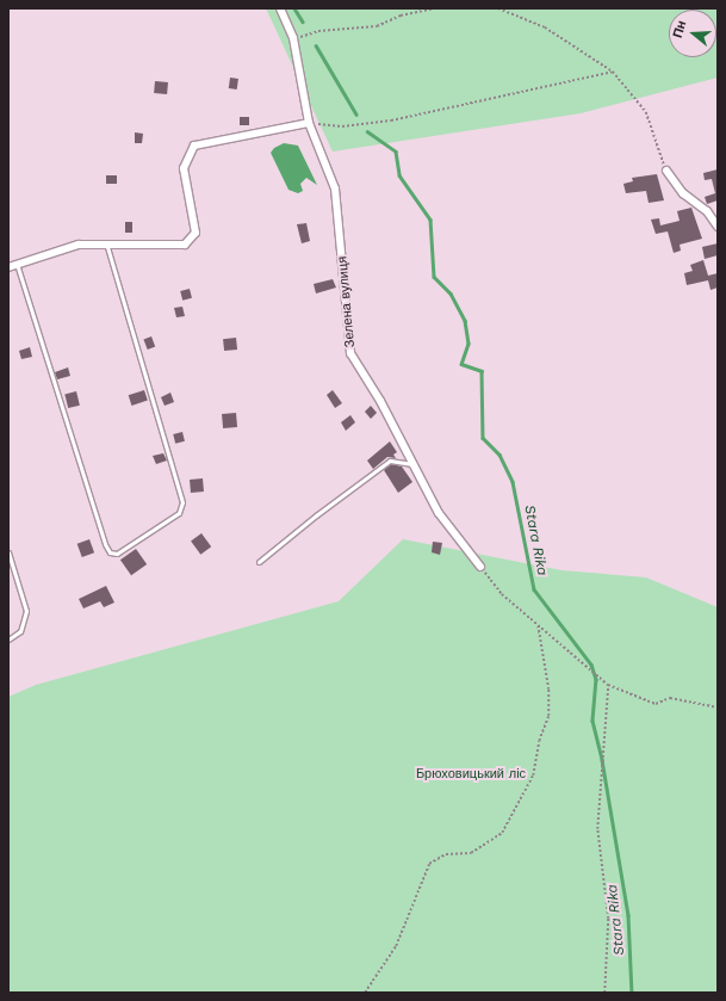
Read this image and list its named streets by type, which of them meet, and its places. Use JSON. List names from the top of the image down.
{
  "streets": {
    "street": ["Зелена вулиця"]
  },
  "water": ["Stara Rika"],
  "parks": ["Брюховицький ліс"],
  "north": "left"
}
